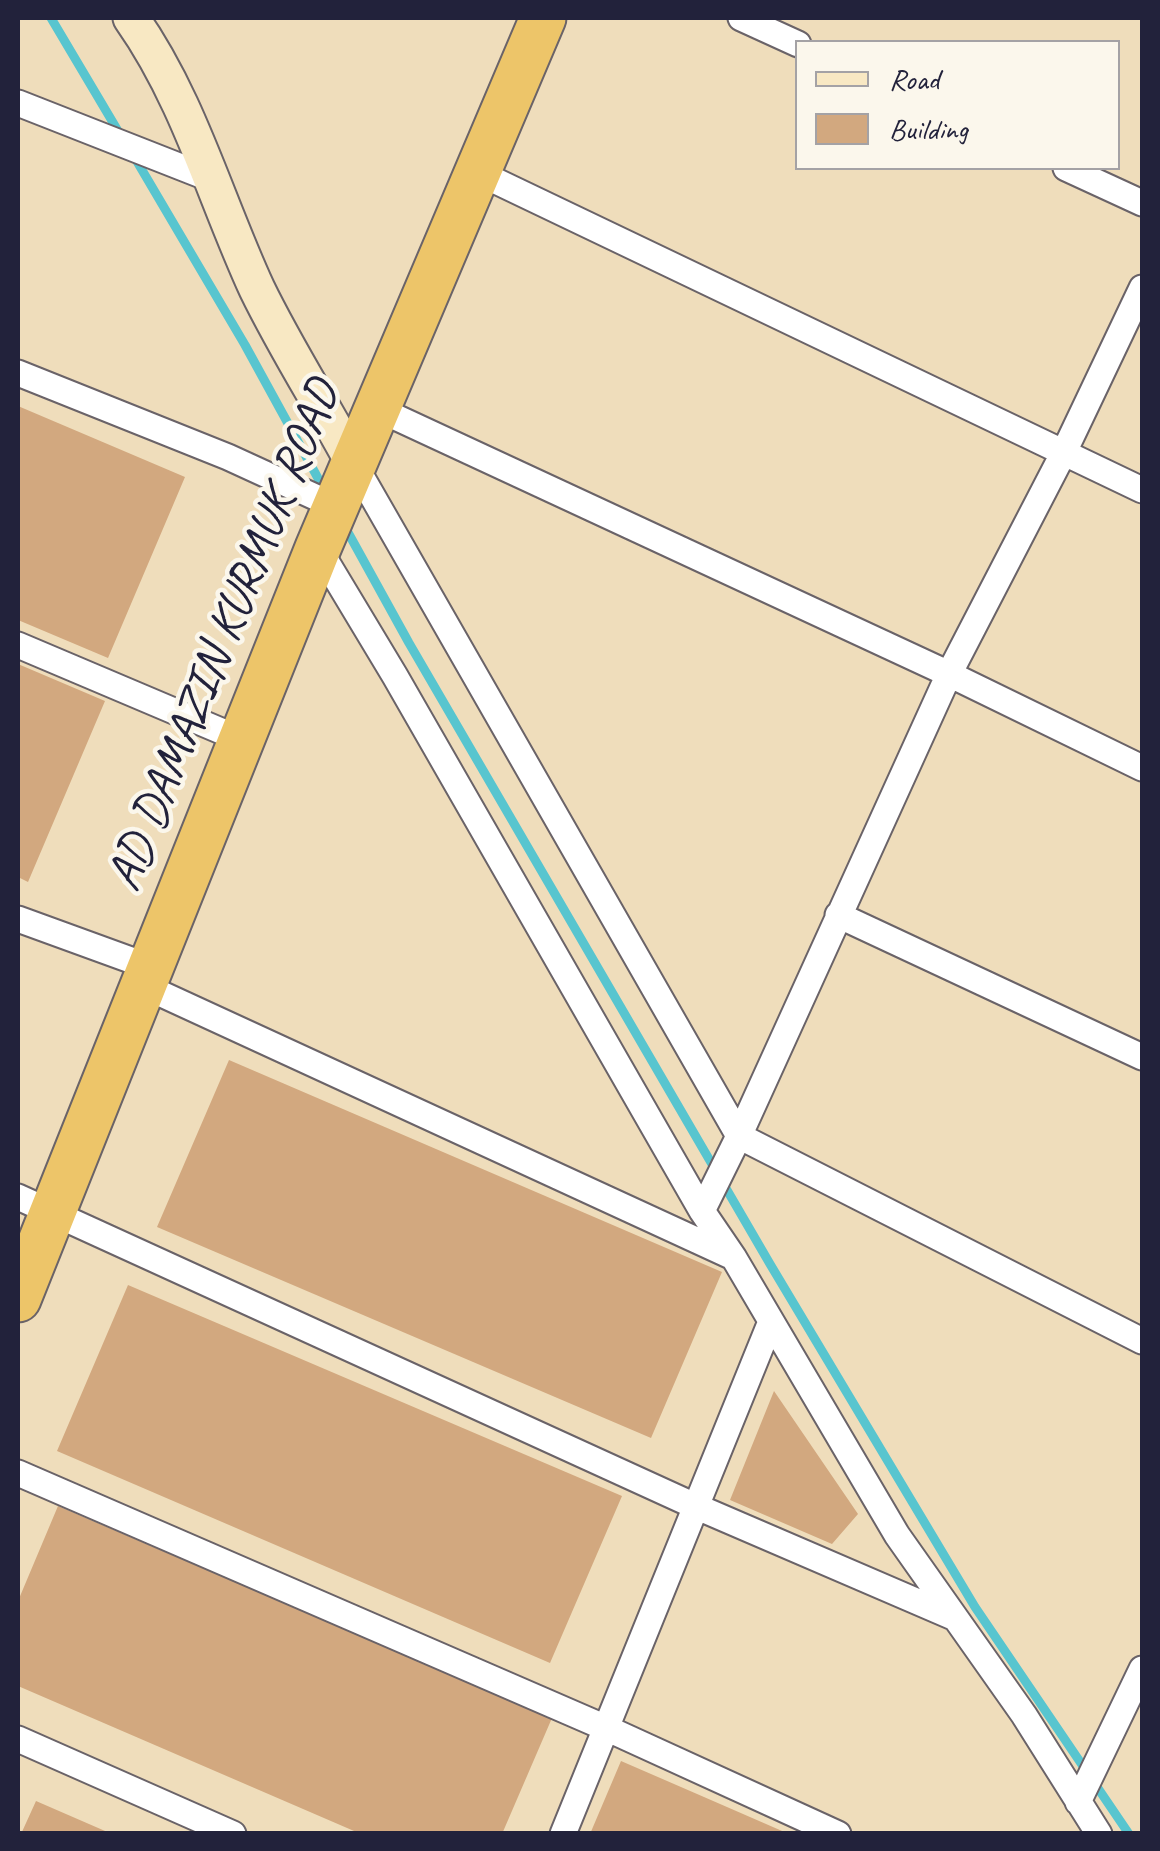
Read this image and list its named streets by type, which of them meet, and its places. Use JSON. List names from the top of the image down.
{
  "streets": {
    "highway": ["AD DAMAZIN KURMUK ROAD"]
  },
  "legend": ["Road", "Building"]
}
